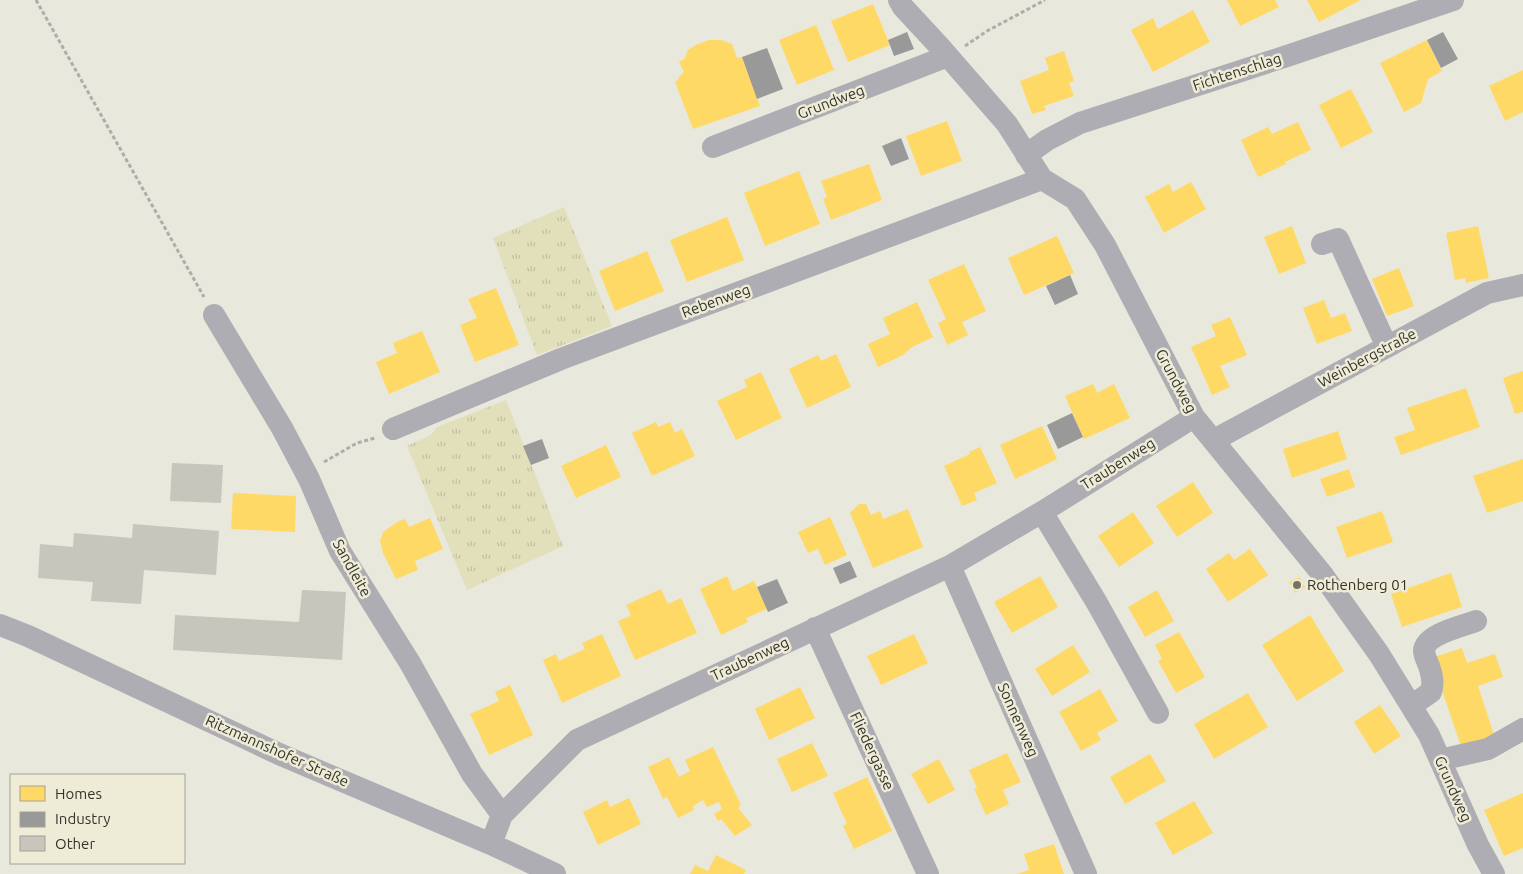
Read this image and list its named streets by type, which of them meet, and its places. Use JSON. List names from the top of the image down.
{
  "streets": {
    "street": [
      "Fichtenschlag",
      "Grundweg",
      "Rebenweg",
      "Weinbergstraße",
      "Traubenweg",
      "Sandleite",
      "Sonnenweg",
      "Ritzmannshofer Straße",
      "Fliedergasse"
    ]
  },
  "crossings": [
    ["Fichtenschlag", "Grundweg"],
    ["Grundweg", "Rebenweg"],
    ["Grundweg", "Weinbergstraße"],
    ["Grundweg", "Traubenweg"],
    ["Traubenweg", "Sandleite"],
    ["Traubenweg", "Sonnenweg"],
    ["Traubenweg", "Ritzmannshofer Straße"],
    ["Traubenweg", "Fliedergasse"]
  ],
  "places": ["Rothenberg 01"],
  "legend": ["Homes", "Industry", "Other"]
}
